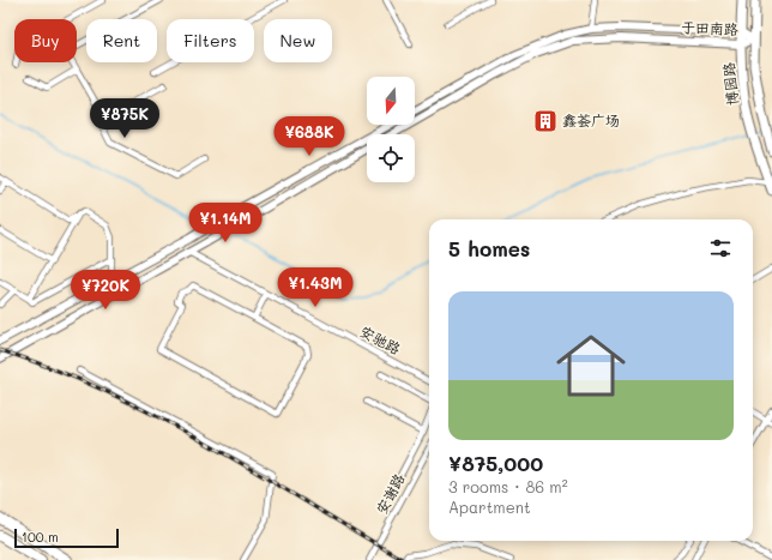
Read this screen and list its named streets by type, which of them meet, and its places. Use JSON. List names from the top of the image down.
{
  "streets": {
    "main road": ["博园路"],
    "street": ["于田南路", "安驰路", "安谢路"]
  },
  "crossings": [
    ["于田南路", "博园路"],
    ["于田南路", "安驰路"]
  ],
  "places": {
    "building": ["鑫荟广场"]
  },
  "scale_bar": "100 m",
  "north": "bottom",
  "page": {
    "chip": [
      "Buy",
      "Rent",
      "Filters",
      "New"
    ],
    "price": [
      "¥875K",
      "¥688K",
      "¥1.14M",
      "¥1.43M",
      "¥720K"
    ],
    "heading": "5 homes",
    "list": [
      {
        "name": "¥875,000",
        "note": "3 rooms · 86 m² · Apartment"
      }
    ],
    "scale": "100 m"
  }
}
